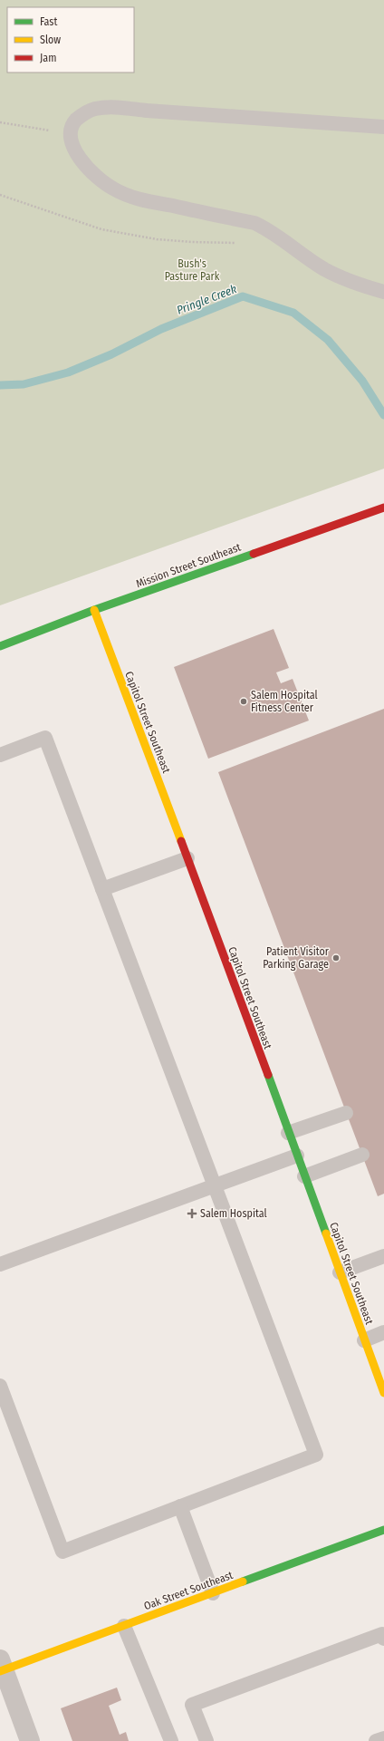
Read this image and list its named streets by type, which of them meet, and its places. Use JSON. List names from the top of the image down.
{
  "streets": {
    "street": ["Mission Street Southeast", "Capitol Street Southeast", "Oak Street Southeast"]
  },
  "crossings": [
    ["Mission Street Southeast", "Capitol Street Southeast"]
  ],
  "water": ["Pringle Creek"],
  "parks": ["Bush's Pasture Park"],
  "places": {
    "other": ["Salem Hospital Fitness Center", "Patient Visitor Parking Garage"],
    "health": ["Salem Hospital"]
  },
  "legend": ["Fast", "Slow", "Jam"]
}
